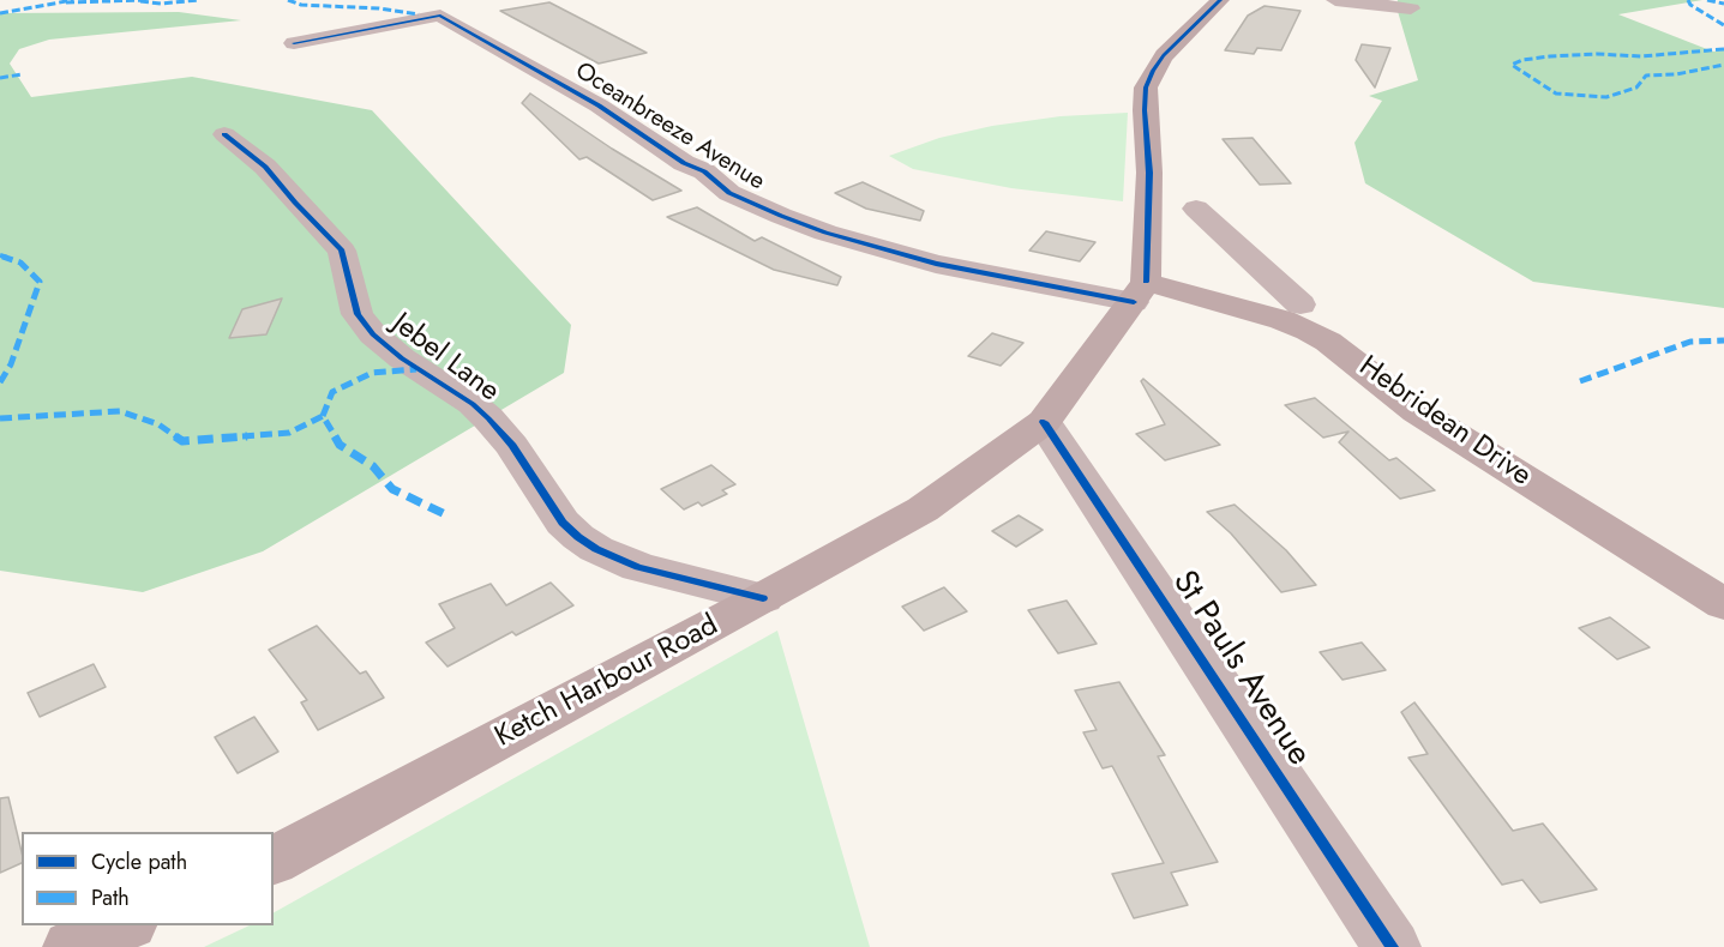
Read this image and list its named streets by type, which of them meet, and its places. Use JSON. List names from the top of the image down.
{
  "streets": {
    "main road": ["Hebridean Drive", "Ketch Harbour Road"],
    "street": ["Oceanbreeze Avenue", "Jebel Lane", "St Pauls Avenue"]
  },
  "crossings": [
    ["Oceanbreeze Avenue", "Hebridean Drive"],
    ["Oceanbreeze Avenue", "Ketch Harbour Road"],
    ["Jebel Lane", "Ketch Harbour Road"],
    ["Hebridean Drive", "Ketch Harbour Road"],
    ["St Pauls Avenue", "Ketch Harbour Road"]
  ],
  "legend": ["Cycle path", "Path"]
}
